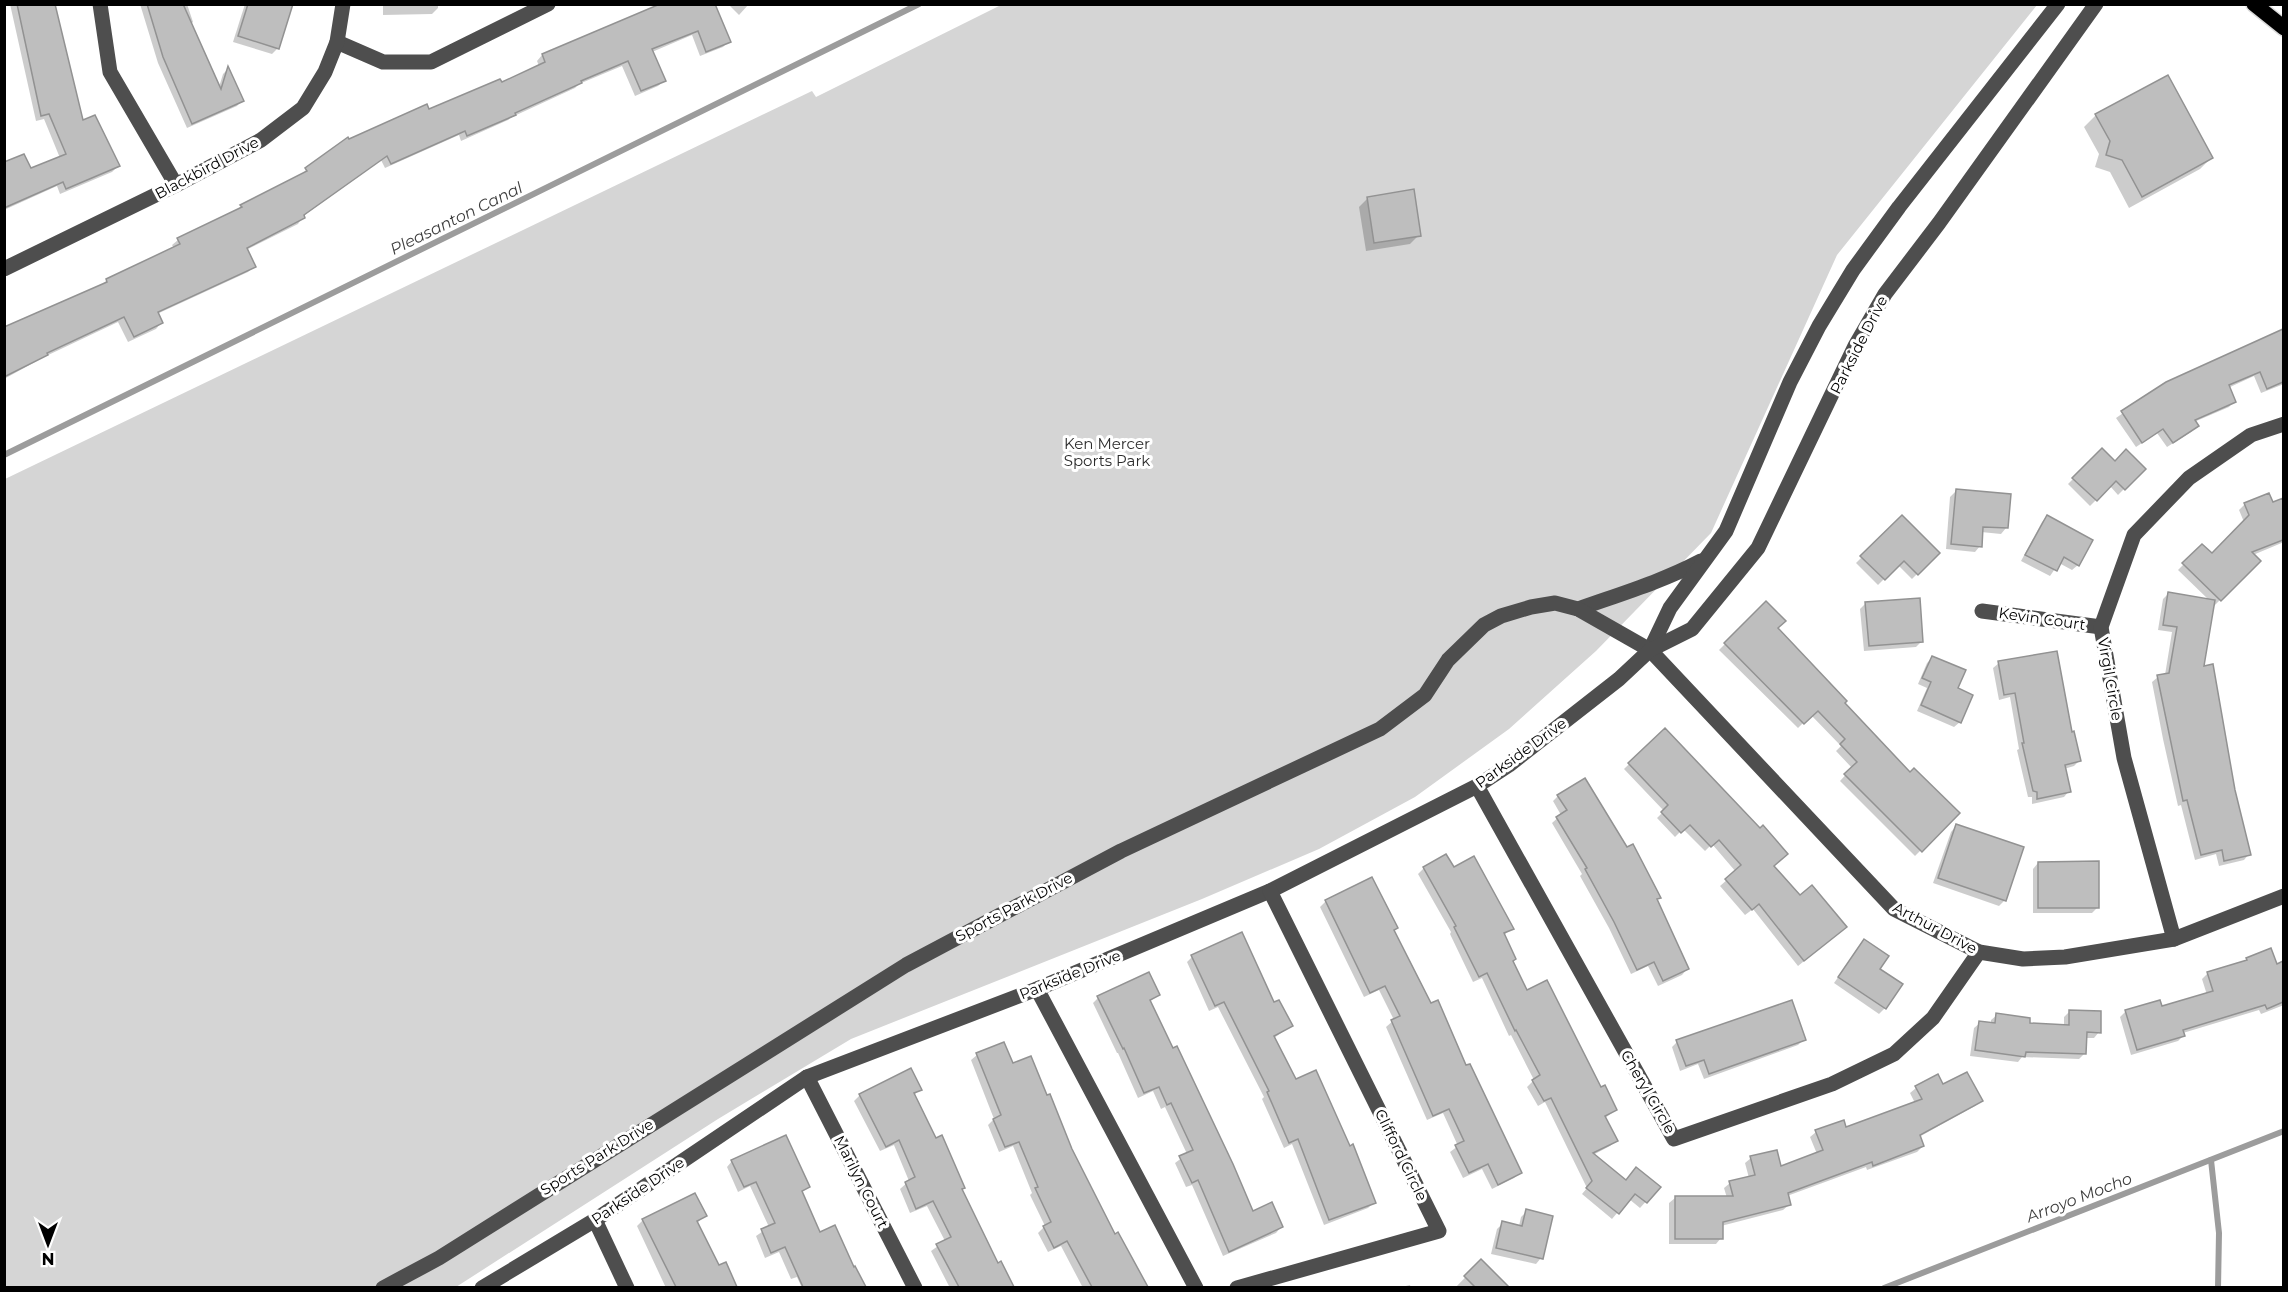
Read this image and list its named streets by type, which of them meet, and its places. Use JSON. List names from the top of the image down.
{
  "streets": {
    "street": [
      "Blackbird Drive",
      "Parkside Drive",
      "Kevin Court",
      "Virgil Circle",
      "Sports Park Drive",
      "Arthur Drive",
      "Cheryl Circle",
      "Clifford Circle",
      "Marilyn Court"
    ]
  },
  "crossings": [
    ["Parkside Drive", "Sports Park Drive"],
    ["Parkside Drive", "Arthur Drive"],
    ["Parkside Drive", "Cheryl Circle"],
    ["Parkside Drive", "Clifford Circle"],
    ["Parkside Drive", "Marilyn Court"],
    ["Kevin Court", "Virgil Circle"],
    ["Virgil Circle", "Arthur Drive"],
    ["Sports Park Drive", "Arthur Drive"],
    ["Arthur Drive", "Cheryl Circle"]
  ],
  "water": ["Pleasanton Canal", "Arroyo Mocho"],
  "parks": ["Ken Mercer Sports Park"],
  "north": "bottom"
}
